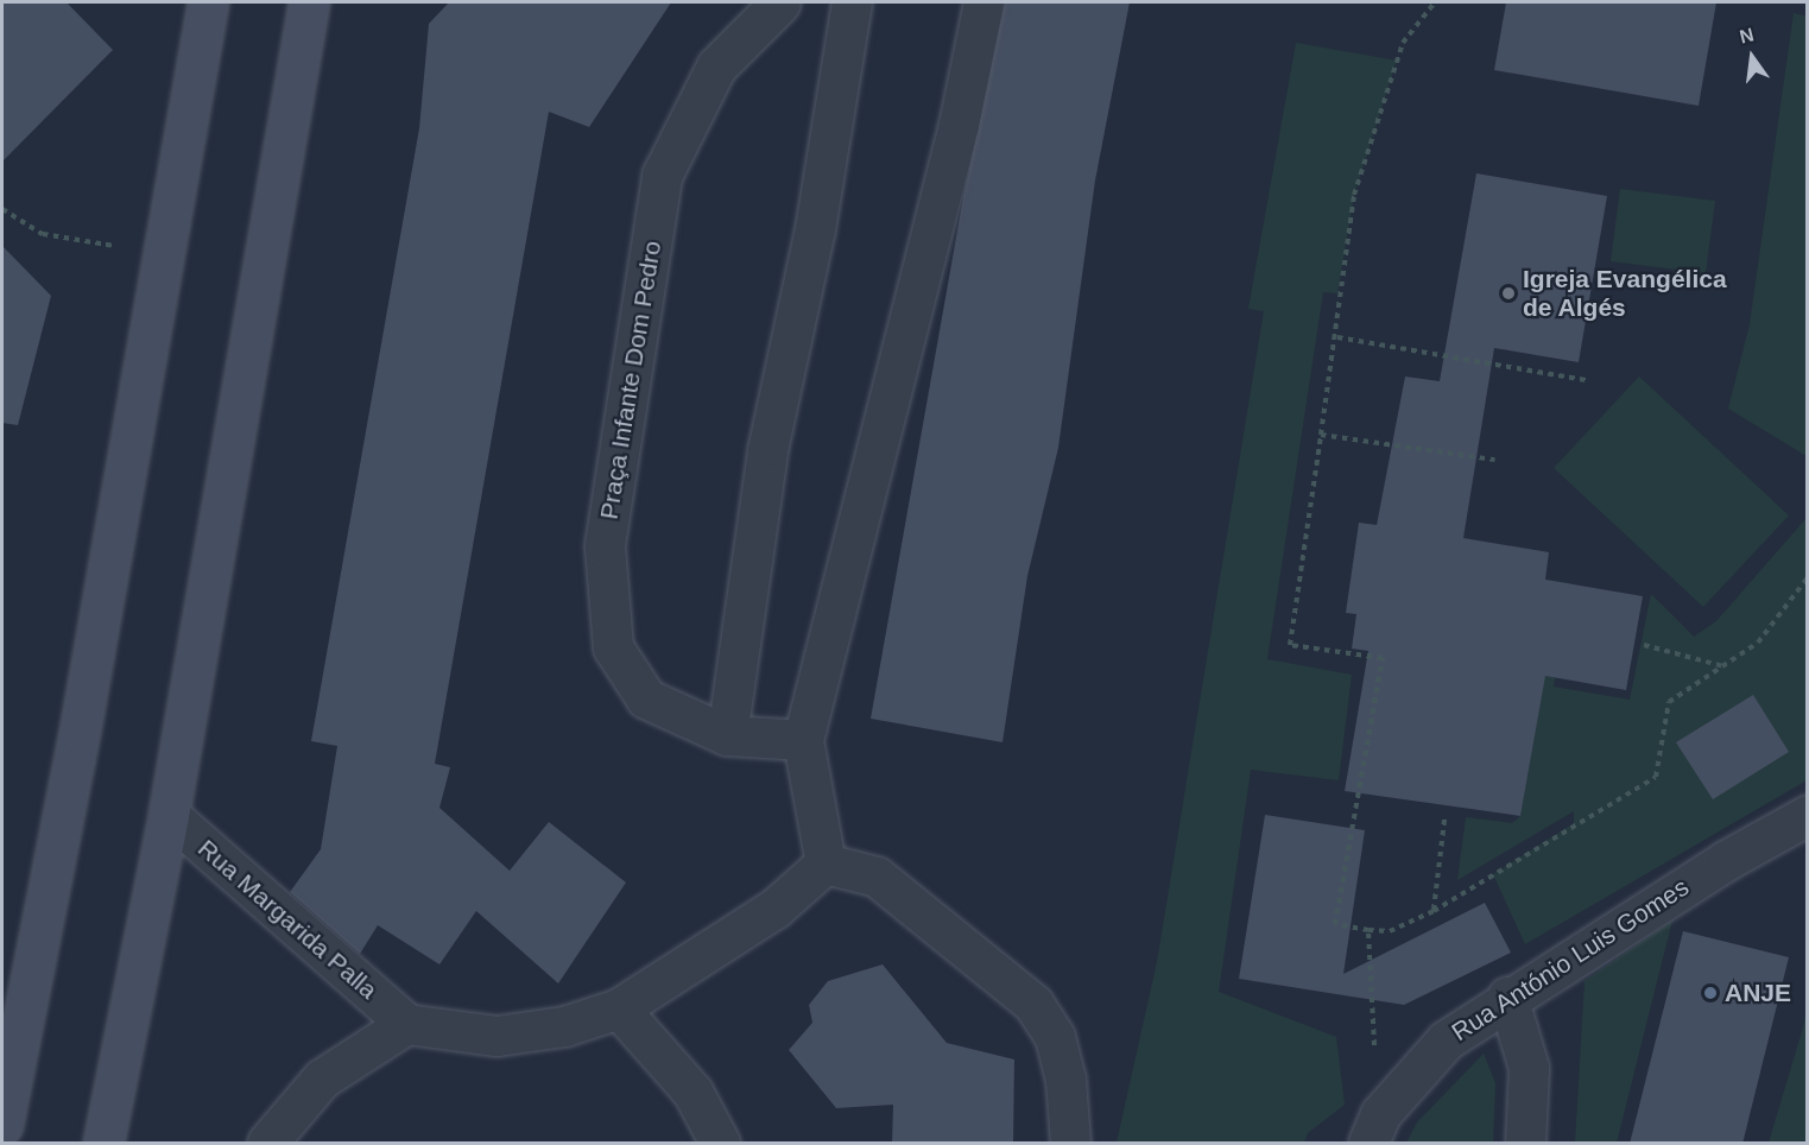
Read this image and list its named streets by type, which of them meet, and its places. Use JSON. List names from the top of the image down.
{
  "streets": {
    "street": ["Praça Infante Dom Pedro", "Rua Margarida Palla", "Rua António Luis Gomes"]
  },
  "places": ["Igreja Evangélica de Algés", "ANJE"],
  "north": "top"
}
